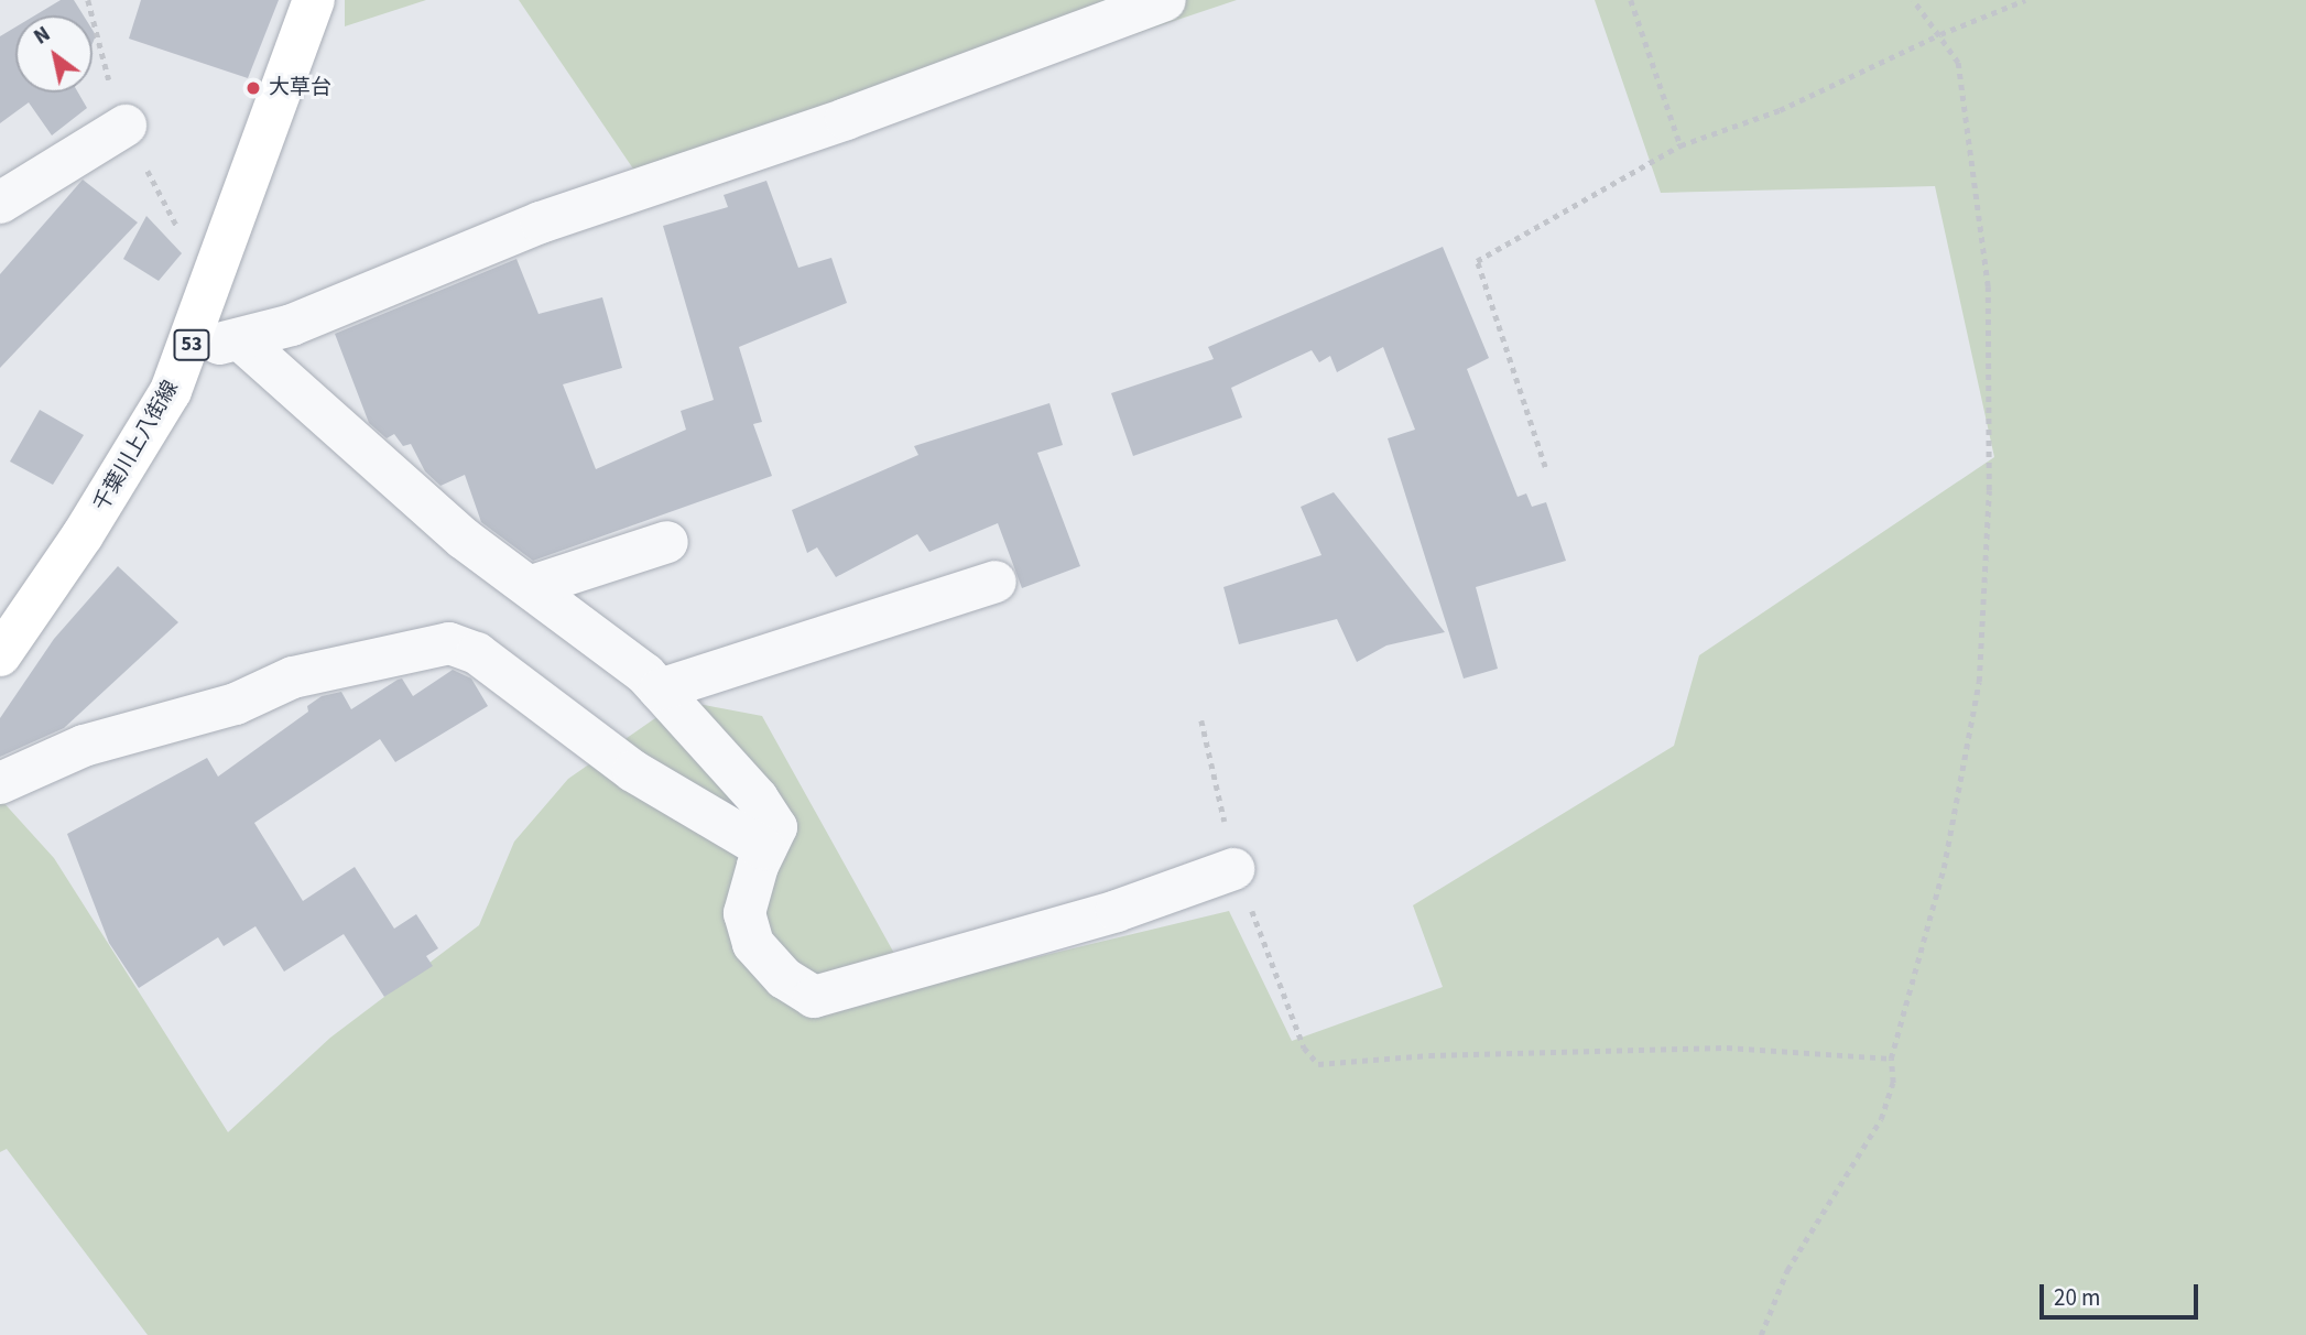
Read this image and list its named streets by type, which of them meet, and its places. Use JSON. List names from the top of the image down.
{
  "streets": {
    "main road": ["53", "千葉川上八街線"]
  },
  "places": ["大草台"],
  "scale_bar": "20 m",
  "north": "top left"
}
